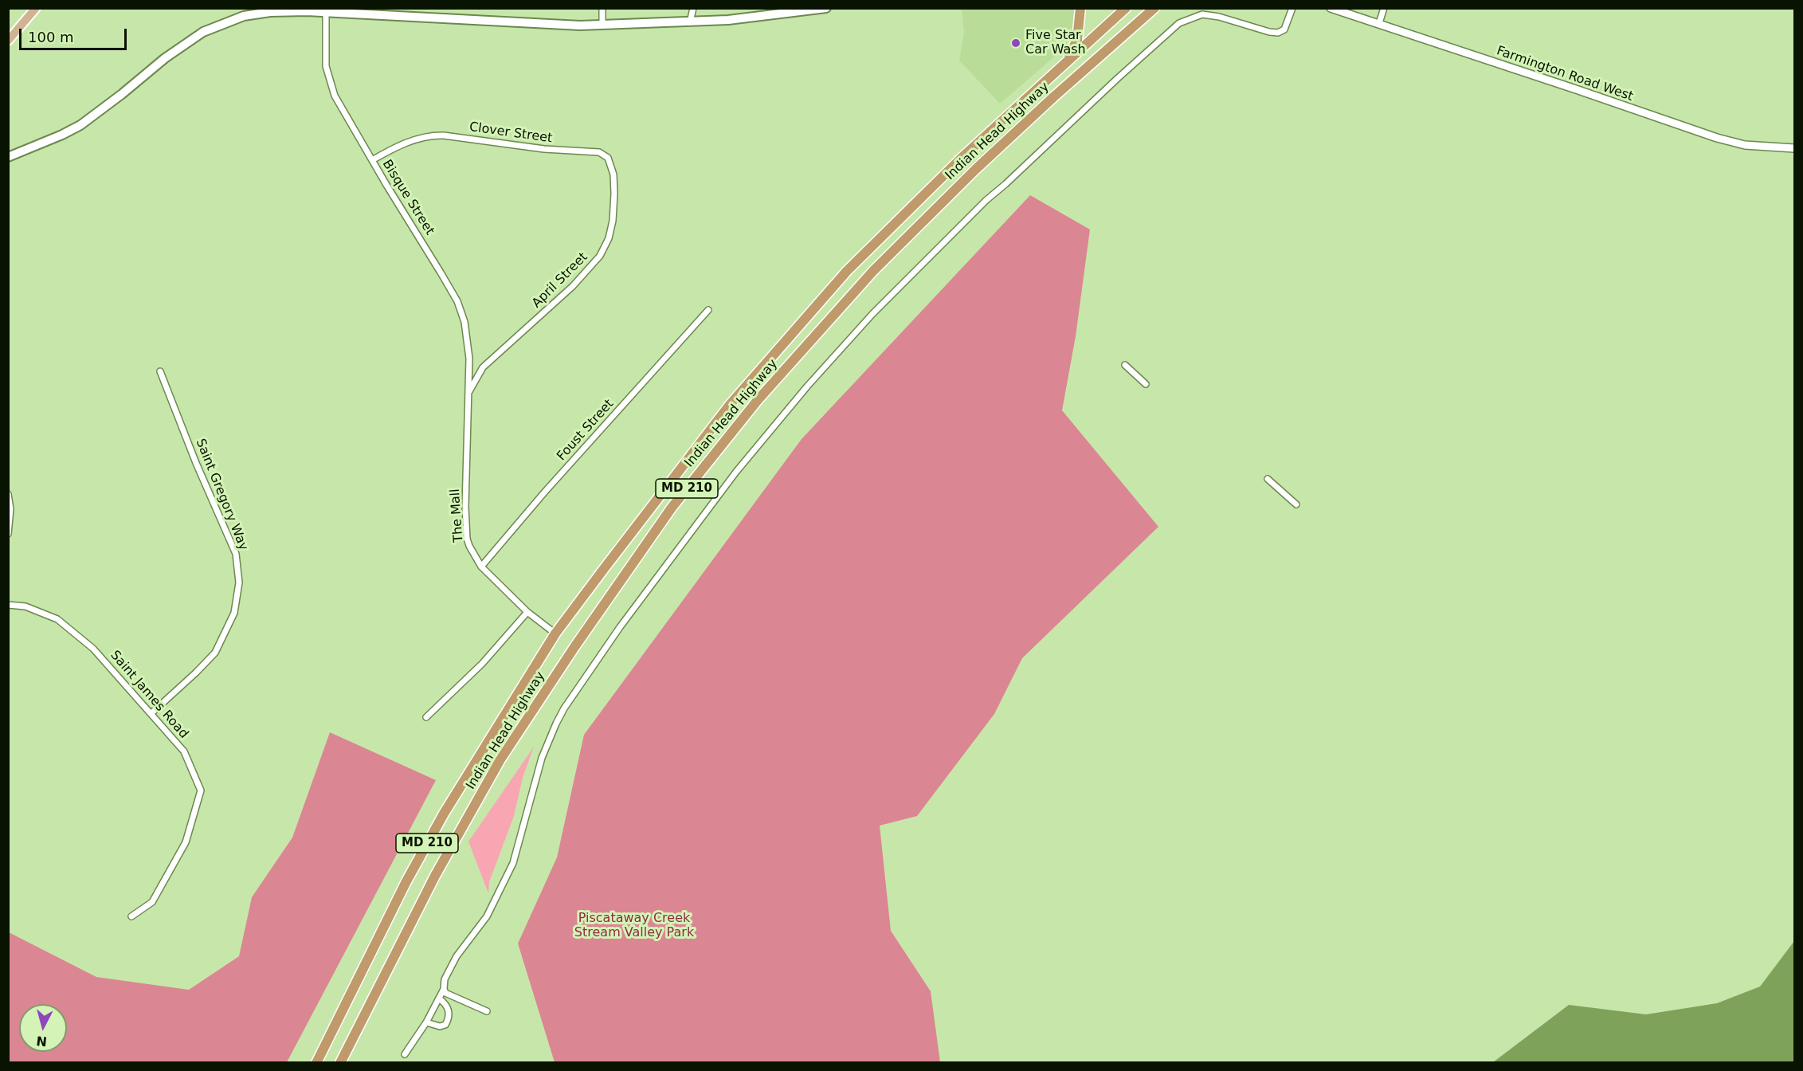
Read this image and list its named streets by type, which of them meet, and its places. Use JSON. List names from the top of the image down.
{
  "streets": {
    "highway": ["Indian Head Highway", "MD 210"],
    "street": [
      "Farmington Road West",
      "Clover Street",
      "Bisque Street",
      "April Street",
      "Foust Street",
      "Saint Gregory Way",
      "The Mall",
      "Saint James Road"
    ]
  },
  "crossings": [
    ["Indian Head Highway", "The Mall"],
    ["Clover Street", "Bisque Street"],
    ["Clover Street", "April Street"],
    ["Bisque Street", "April Street"],
    ["Bisque Street", "The Mall"],
    ["April Street", "The Mall"],
    ["Foust Street", "The Mall"],
    ["Saint Gregory Way", "Saint James Road"]
  ],
  "parks": ["Piscataway Creek Stream Valley Park"],
  "places": ["Five Star Car Wash"],
  "scale_bar": "100 m",
  "north": "bottom"
}
